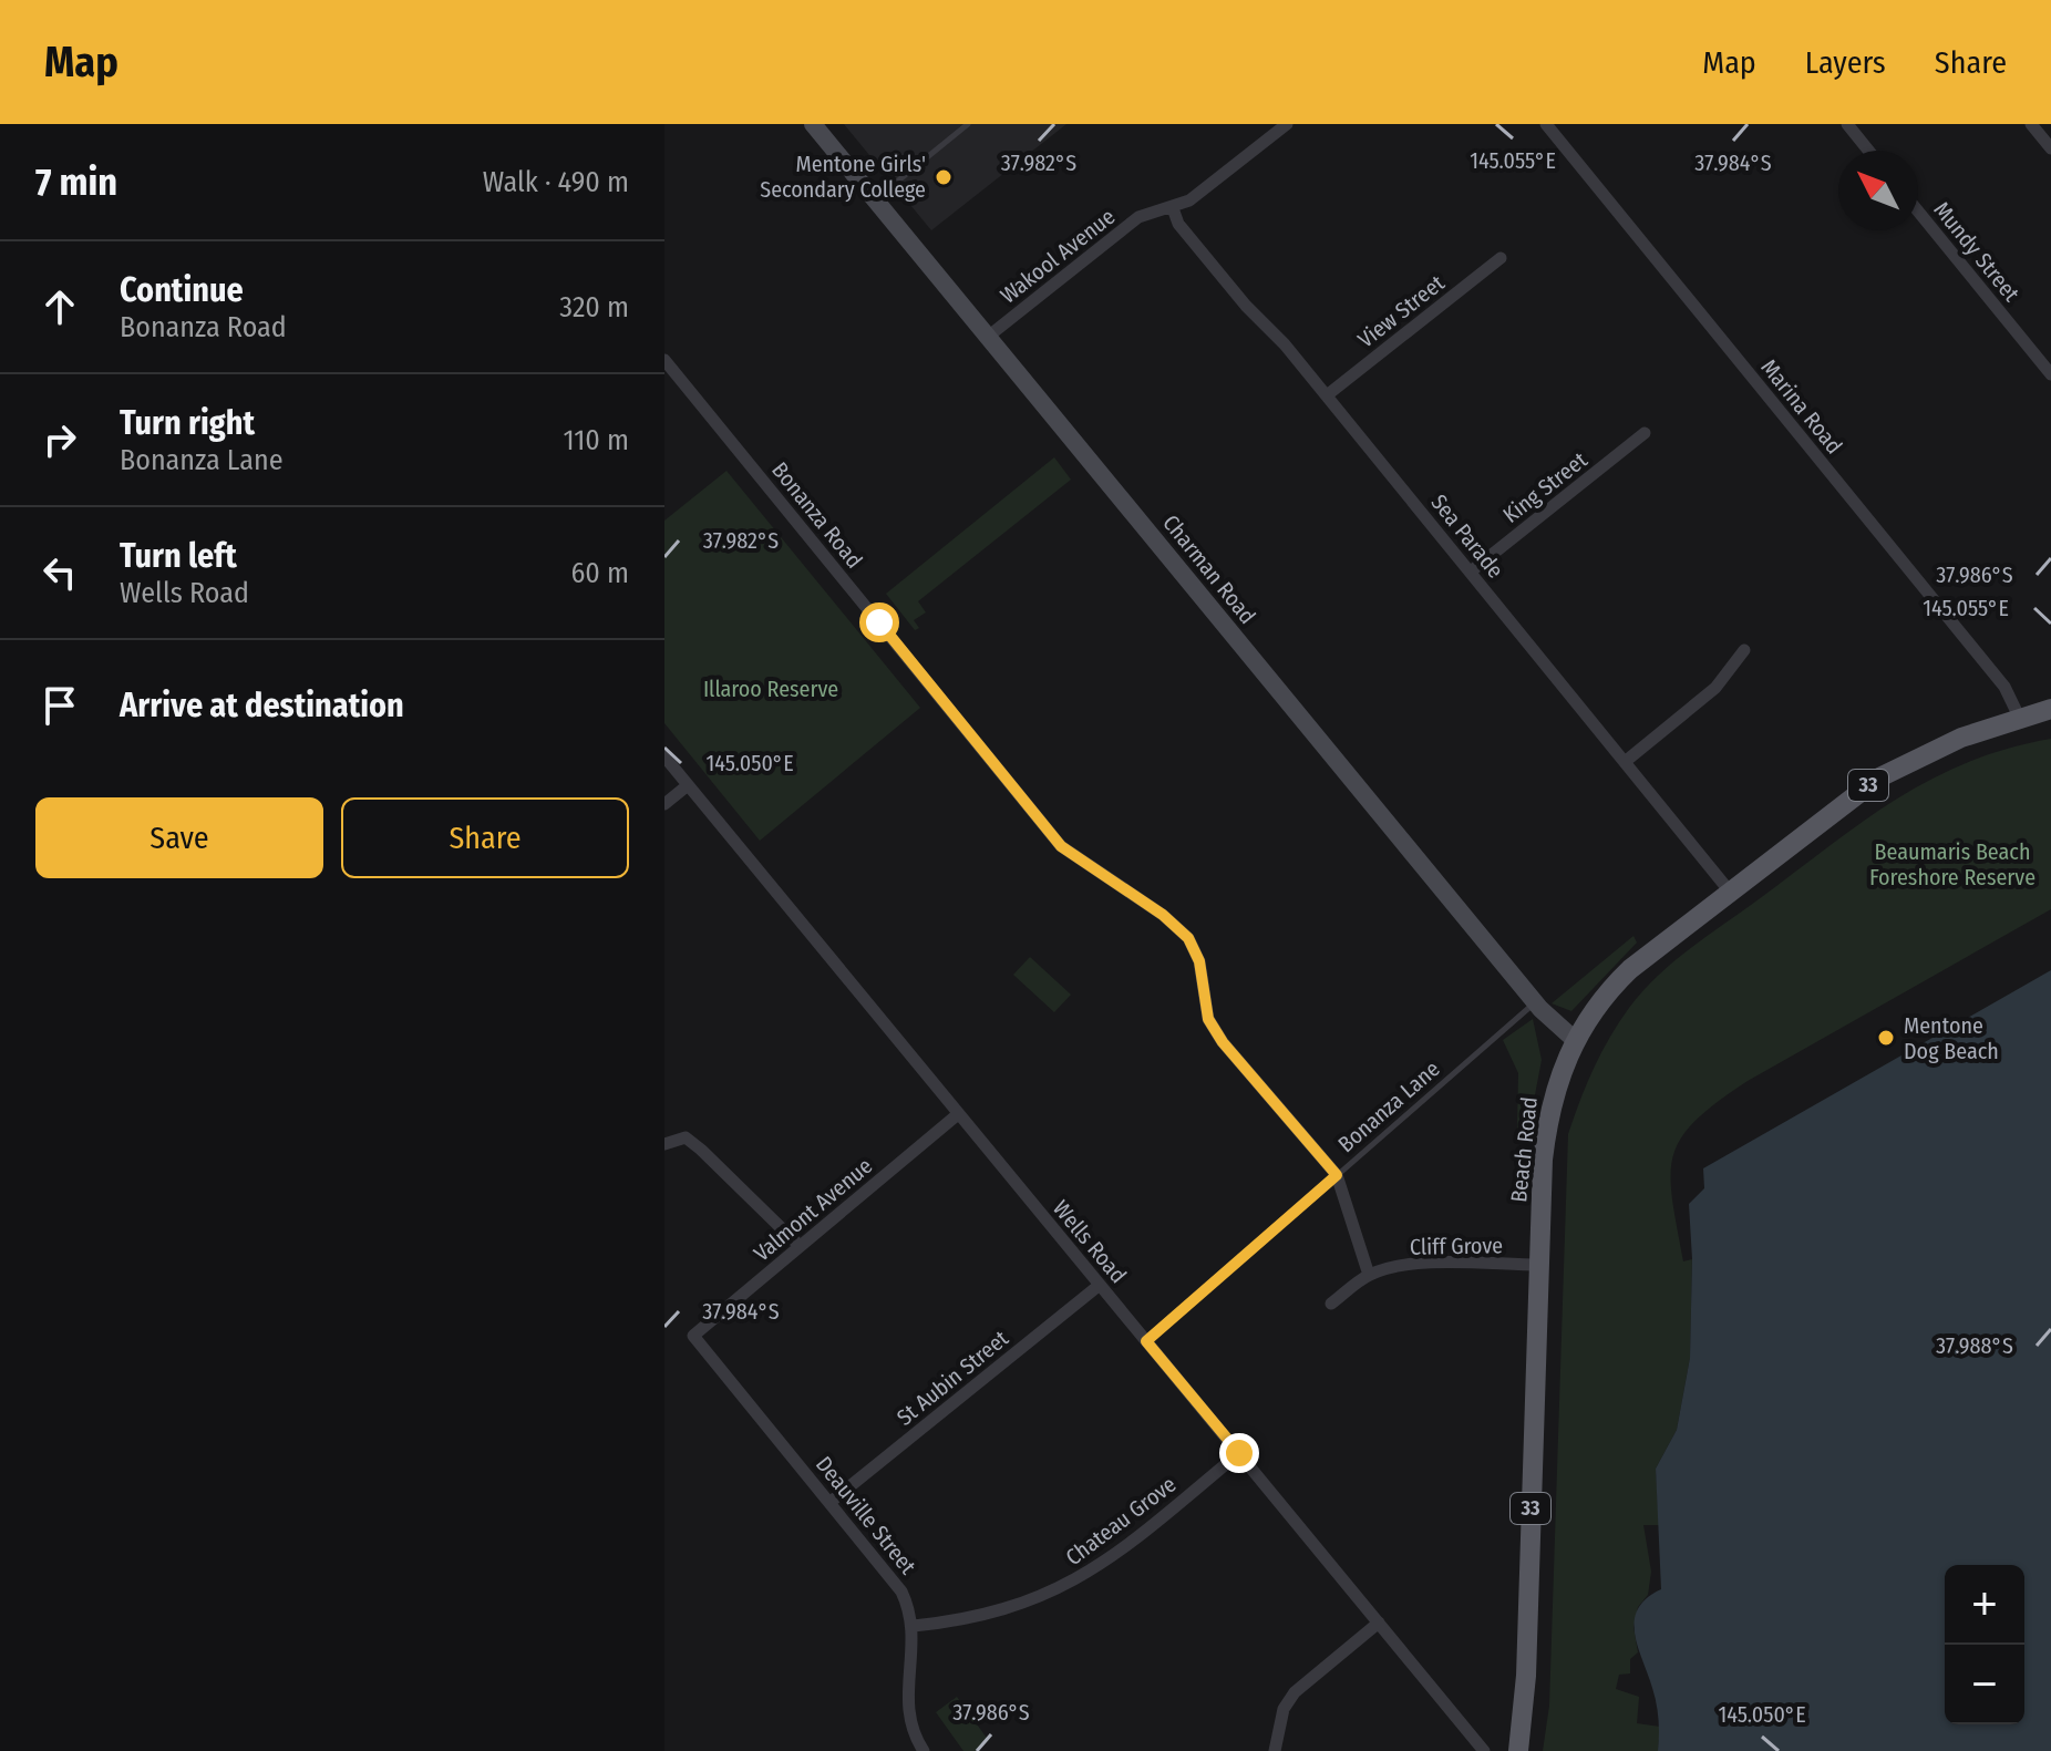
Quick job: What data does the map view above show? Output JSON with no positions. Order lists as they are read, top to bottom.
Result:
{
  "streets": {
    "main road": ["Charman Road", "33", "Beach Road"],
    "street": [
      "Mundy Street",
      "Wakool Avenue",
      "View Street",
      "Marina Road",
      "King Street",
      "Bonanza Road",
      "Sea Parade",
      "Valmont Avenue",
      "Wells Road",
      "Cliff Grove",
      "St Aubin Street",
      "Deauville Street",
      "Chateau Grove"
    ],
    "lane": ["Bonanza Lane"]
  },
  "crossings": [
    ["Wakool Avenue", "Sea Parade"],
    ["Wakool Avenue", "Charman Road"],
    ["View Street", "Sea Parade"],
    ["Marina Road", "Beach Road"],
    ["King Street", "Sea Parade"],
    ["Bonanza Road", "Bonanza Lane"],
    ["Bonanza Road", "Cliff Grove"],
    ["Sea Parade", "Beach Road"],
    ["Charman Road", "Bonanza Lane"],
    ["Charman Road", "Beach Road"],
    ["Bonanza Lane", "Wells Road"],
    ["Beach Road", "Cliff Grove"],
    ["Valmont Avenue", "Wells Road"],
    ["Valmont Avenue", "Deauville Street"],
    ["Wells Road", "St Aubin Street"],
    ["Wells Road", "Chateau Grove"],
    ["St Aubin Street", "Deauville Street"],
    ["Deauville Street", "Chateau Grove"]
  ],
  "parks": ["Illaroo Reserve", "Beaumaris Beach Foreshore Reserve"],
  "places": ["Mentone Girls' Secondary College", "Mentone Dog Beach"],
  "north": "top left",
  "page": {
    "header": "Map",
    "nav": ["Map", "Layers", "Share"],
    "heading": ["7 min", "Walk · 490 m"],
    "list": [
      ["Continue", "Bonanza Road", "320 m"],
      ["Turn right", "Bonanza Lane", "110 m"],
      ["Turn left", "Wells Road", "60 m"],
      "Arrive at destination"
    ],
    "buttons": ["Save", "Share"],
    "map_buttons": ["+", "−"]
  },
  "coordinates": [
    "145.055°E",
    "37.982°S",
    "37.984°S",
    "37.986°S",
    "145.050°E",
    "37.988°S"
  ]
}
